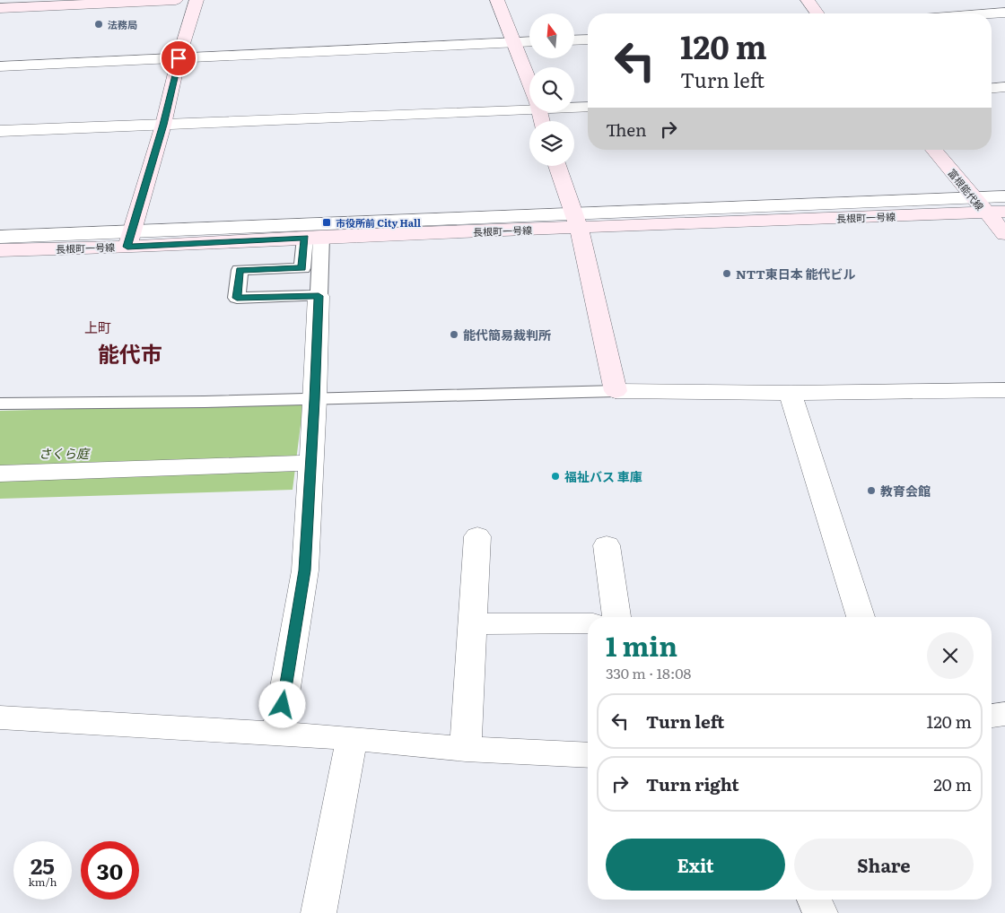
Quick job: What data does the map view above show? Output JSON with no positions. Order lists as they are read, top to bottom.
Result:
{
  "streets": {
    "street": ["富根能代線", "長根町一号線"]
  },
  "crossings": [
    ["富根能代線", "長根町一号線"]
  ],
  "districts": ["上町", "能代市"],
  "parks": ["さくら庭"],
  "places": {
    "other": [
      "法務局",
      "NTT東日本 能代ビル",
      "能代簡易裁判所",
      "福祉バス 車庫",
      "教育会館"
    ],
    "transit": ["市役所前 City Hall"]
  },
  "north": "top",
  "page": {
    "turn": ["120 m", "Turn left"],
    "then": "Then",
    "heading": ["1 min", "330 m · 18:08"],
    "list": [
      {
        "name": "Turn left",
        "value": "120 m"
      },
      {
        "name": "Turn right",
        "value": "20 m"
      }
    ],
    "buttons": ["Exit", "Share"],
    "speed": "25 km/h",
    "limit": "30"
  }
}
